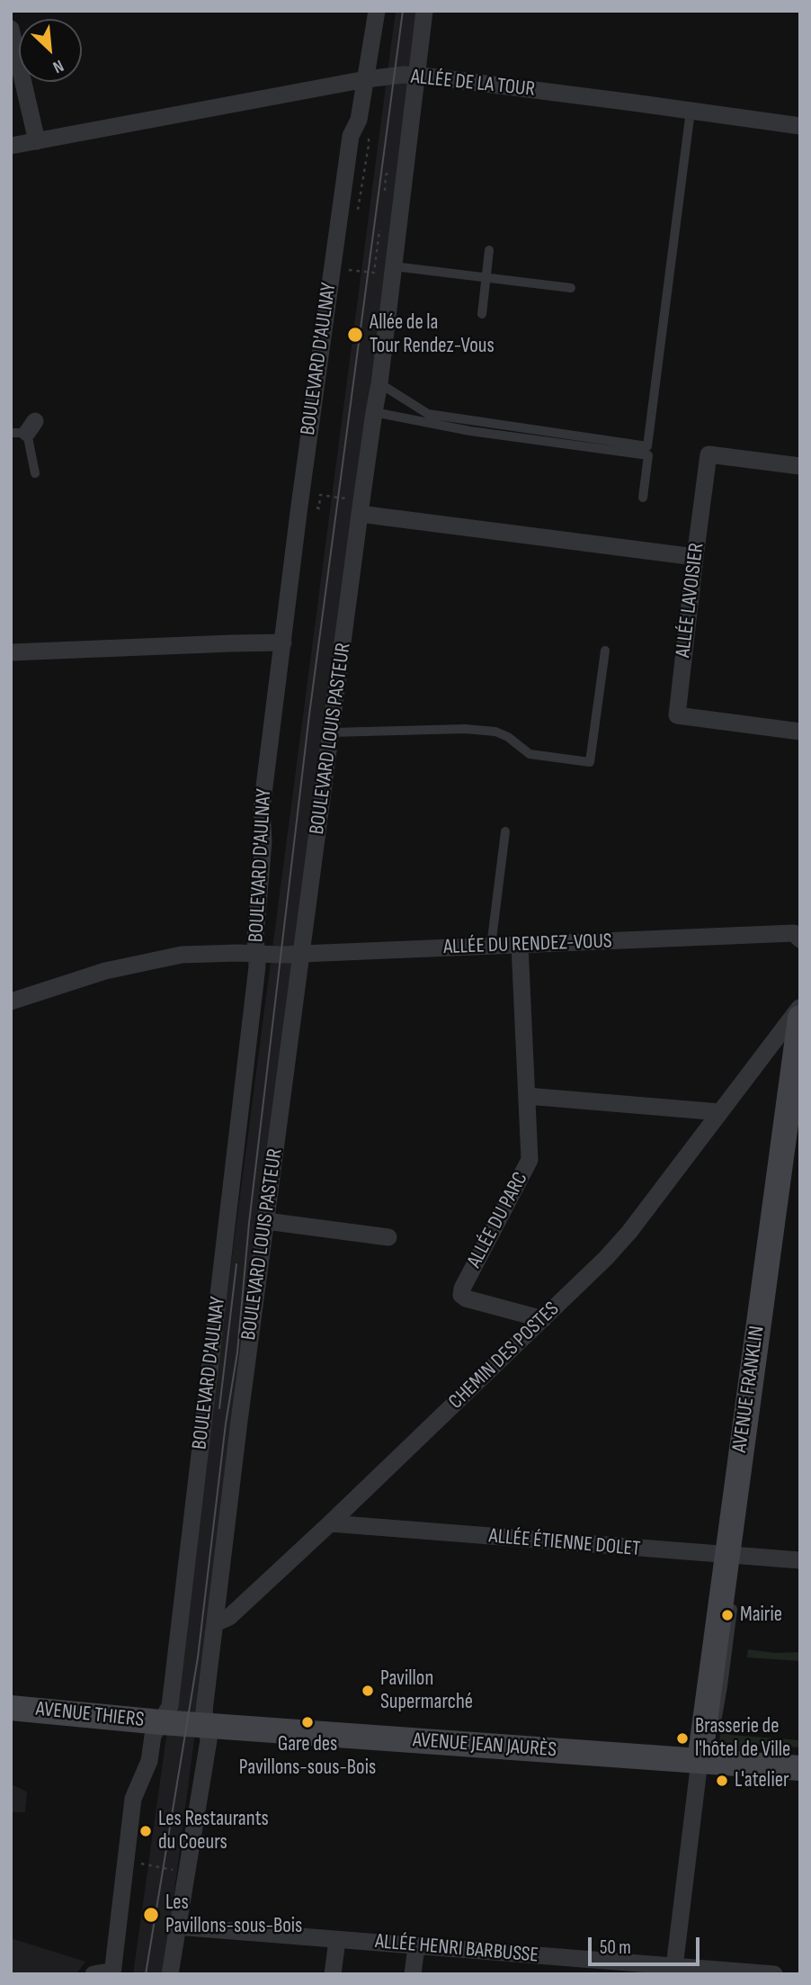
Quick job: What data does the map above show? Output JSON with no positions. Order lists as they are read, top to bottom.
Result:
{
  "streets": {
    "main road": ["AVENUE FRANKLIN", "AVENUE THIERS", "AVENUE JEAN JAURÈS"],
    "street": [
      "ALLÉE DE LA TOUR",
      "BOULEVARD D'AULNAY",
      "ALLÉE LAVOISIER",
      "BOULEVARD LOUIS PASTEUR",
      "ALLÉE DU RENDEZ-VOUS",
      "ALLÉE DU PARC",
      "CHEMIN DES POSTES",
      "ALLÉE ÉTIENNE DOLET",
      "ALLÉE HENRI BARBUSSE"
    ]
  },
  "crossings": [
    ["ALLÉE DE LA TOUR", "BOULEVARD D'AULNAY"],
    ["BOULEVARD D'AULNAY", "ALLÉE DU RENDEZ-VOUS"],
    ["BOULEVARD D'AULNAY", "AVENUE THIERS"],
    ["BOULEVARD D'AULNAY", "AVENUE JEAN JAURÈS"],
    ["BOULEVARD LOUIS PASTEUR", "ALLÉE DU RENDEZ-VOUS"],
    ["BOULEVARD LOUIS PASTEUR", "CHEMIN DES POSTES"],
    ["BOULEVARD LOUIS PASTEUR", "AVENUE JEAN JAURÈS"],
    ["BOULEVARD LOUIS PASTEUR", "ALLÉE HENRI BARBUSSE"],
    ["ALLÉE DU RENDEZ-VOUS", "ALLÉE DU PARC"],
    ["ALLÉE DU PARC", "CHEMIN DES POSTES"],
    ["CHEMIN DES POSTES", "ALLÉE ÉTIENNE DOLET"],
    ["AVENUE FRANKLIN", "ALLÉE ÉTIENNE DOLET"],
    ["AVENUE FRANKLIN", "AVENUE JEAN JAURÈS"],
    ["AVENUE THIERS", "AVENUE JEAN JAURÈS"]
  ],
  "places": [
    "Allée de la Tour Rendez-Vous",
    "Mairie",
    "Pavillon Supermarché",
    "Gare des Pavillons-sous-Bois",
    "Brasserie de l'hôtel de Ville",
    "L'atelier",
    "Les Restaurants du Coeurs",
    "Les Pavillons-sous-Bois"
  ],
  "scale_bar": "50 m",
  "north": "bottom right"
}
